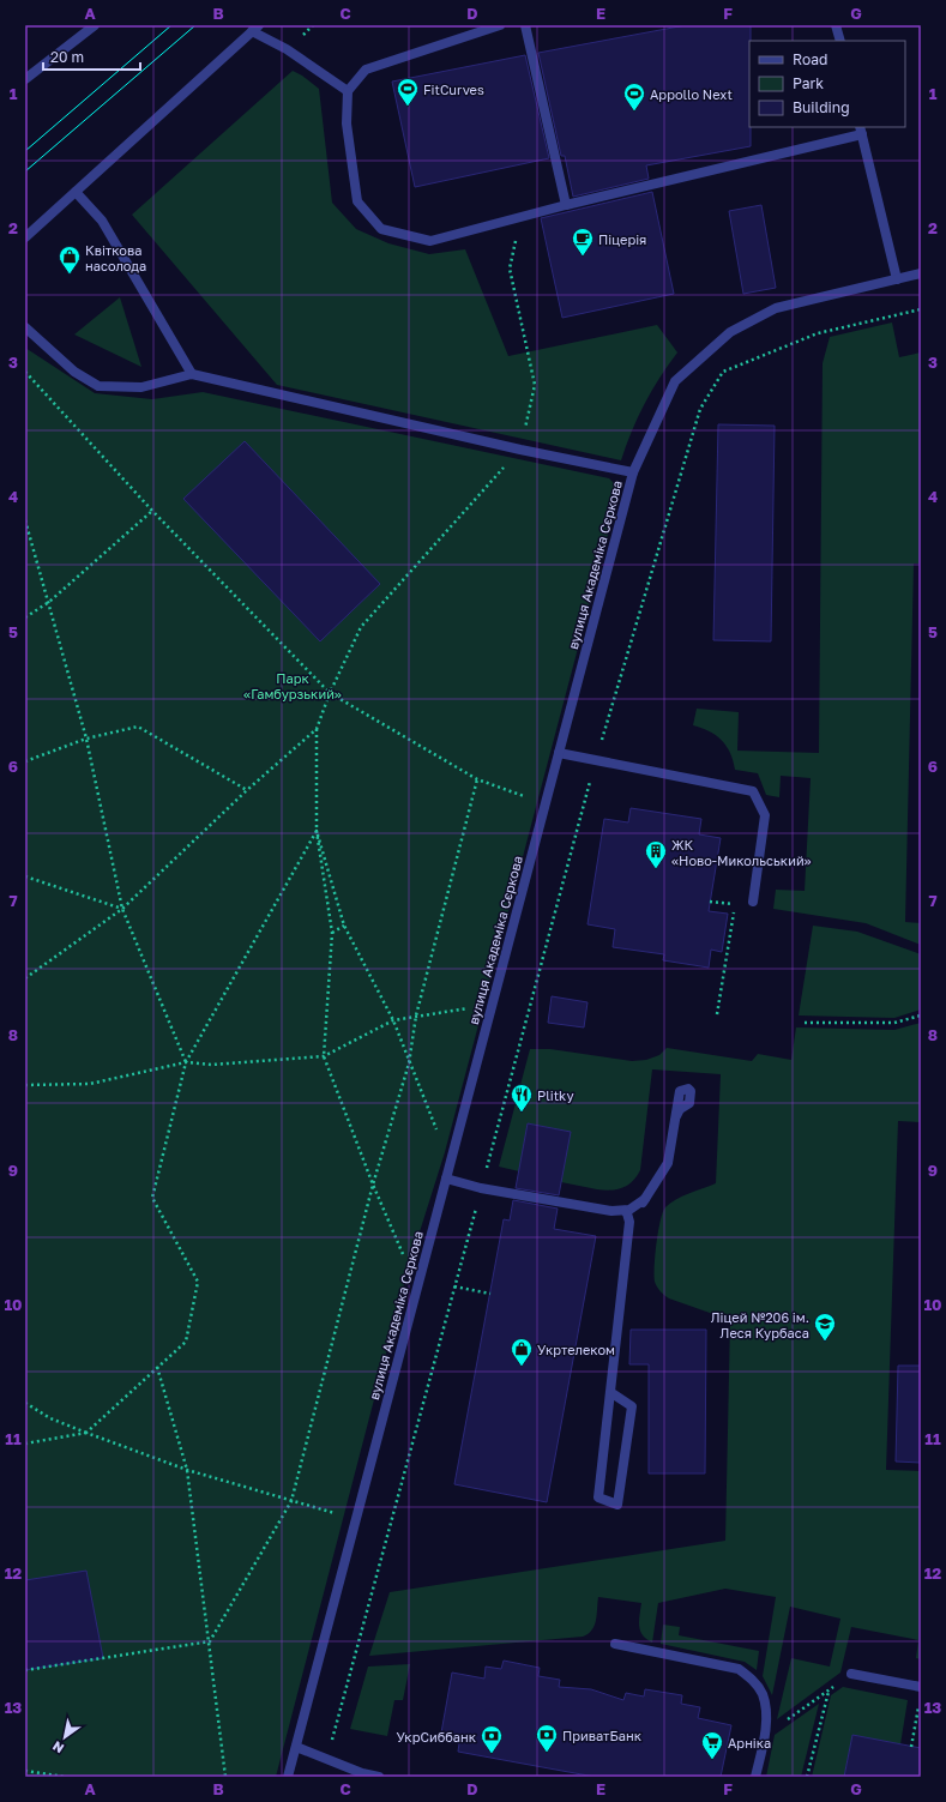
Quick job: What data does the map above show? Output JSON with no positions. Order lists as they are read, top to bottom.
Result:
{
  "streets": {
    "street": ["вулиця Академіка Сєркова"]
  },
  "parks": ["Парк «Гамбурзький»"],
  "places": {
    "sports": ["FitCurves", "Appollo Next"],
    "cafe": ["Піцерія"],
    "shop": ["Квіткова насолода", "Укртелеком"],
    "building": ["ЖК «Ново-Микольський»"],
    "restaurant": ["Plitky"],
    "school or university": ["Ліцей №206 ім. Леся Курбаса"],
    "bank": ["ПриватБанк", "УкрСиббанк"],
    "supermarket": ["Арніка"]
  },
  "legend": ["Road", "Park", "Building"],
  "scale_bar": "20 m",
  "north": "bottom left",
  "grid": {
    "columns": [
      "A",
      "B",
      "C",
      "D",
      "E",
      "F",
      "G"
    ],
    "rows": [
      "1",
      "2",
      "3",
      "4",
      "5",
      "6",
      "7",
      "8",
      "9",
      "10",
      "11",
      "12",
      "13"
    ]
  }
}
